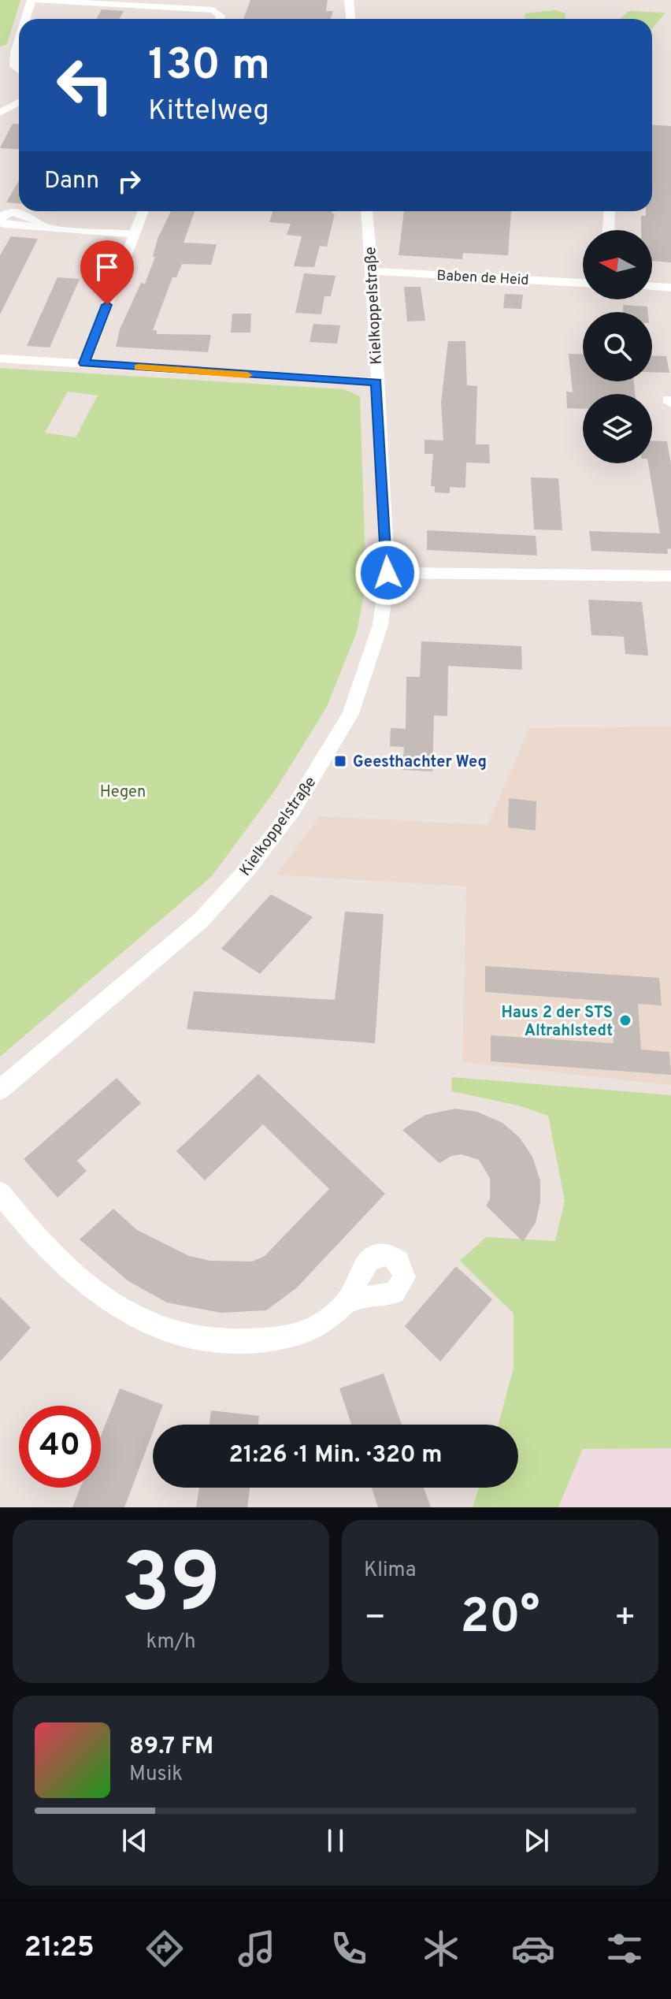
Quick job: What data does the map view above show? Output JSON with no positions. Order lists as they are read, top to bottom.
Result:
{
  "streets": {
    "street": ["Baben de Heid", "Kielkoppelstraße"]
  },
  "crossings": [
    ["Baben de Heid", "Kielkoppelstraße"]
  ],
  "parks": ["Hegen"],
  "places": {
    "transit": ["Geesthachter Weg"],
    "other": ["Haus 2 der STS Altrahlstedt"]
  },
  "north": "left",
  "page": {
    "turn": ["130 m", "Kittelweg"],
    "then": "Dann",
    "limit": "40",
    "trip": "21:26 · 1 Min. · 320 m",
    "tile": [
      ["39", "km/h"],
      "Klima"
    ],
    "heat": ["−", "20°", "+"],
    "song": ["89.7 FM", "Musik"],
    "tabs": "21:25"
  }
}
